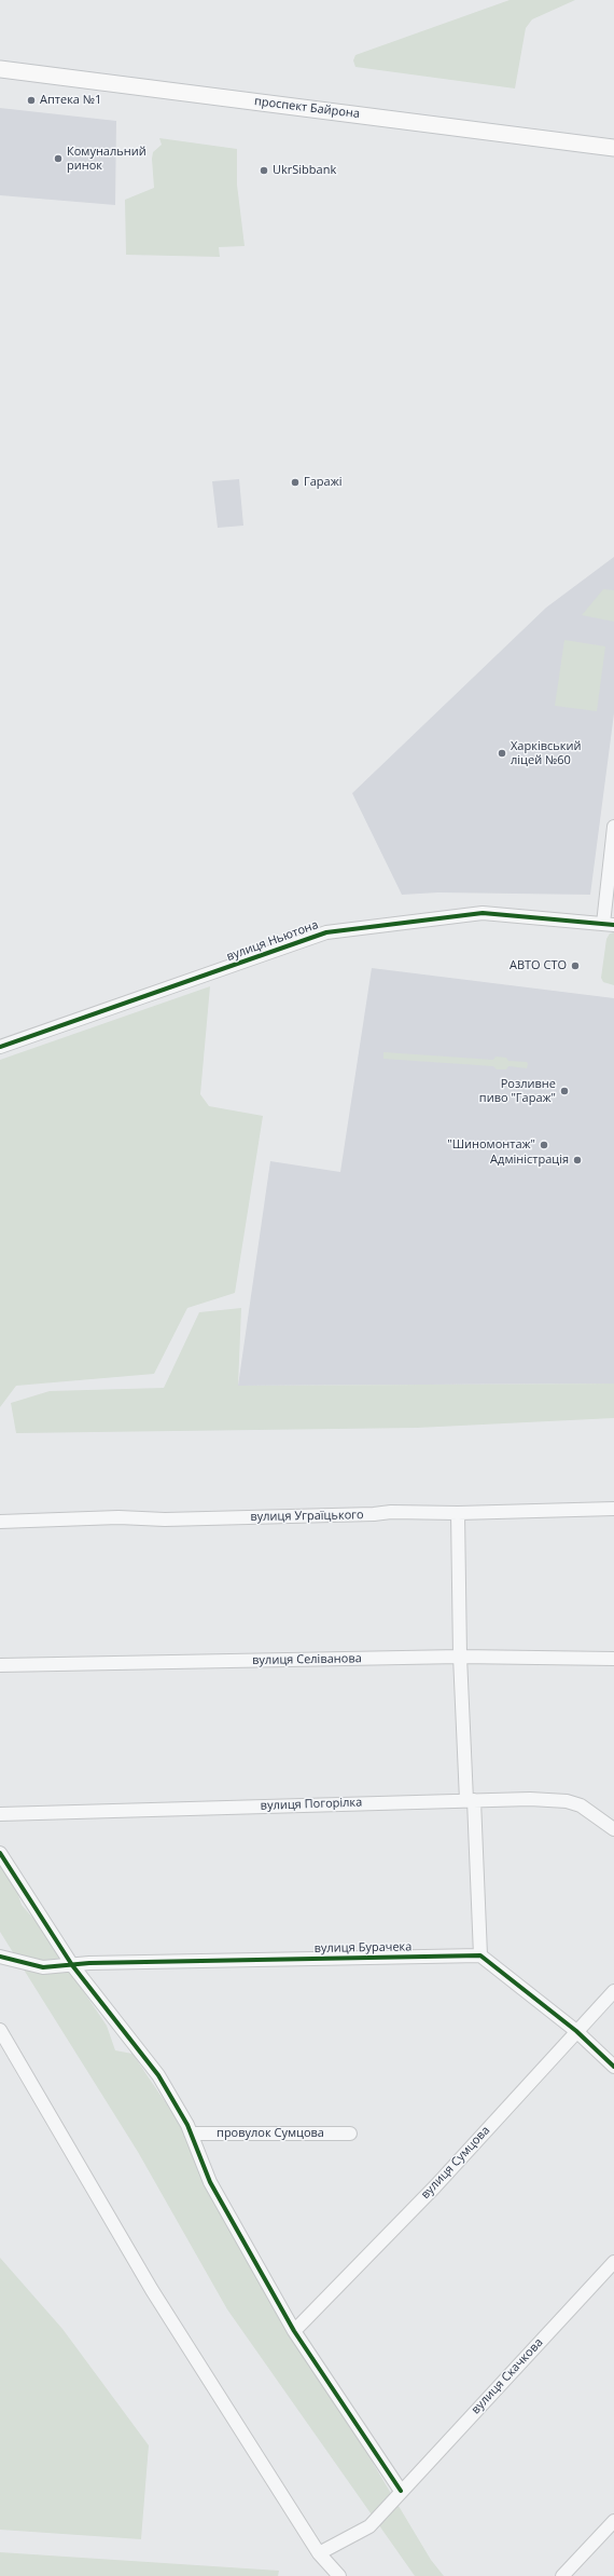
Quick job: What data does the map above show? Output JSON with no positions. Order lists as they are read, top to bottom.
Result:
{
  "streets": {
    "main road": ["проспект Байрона"],
    "street": [
      "вулиця Ньютона",
      "вулиця Уграїцького",
      "вулиця Селіванова",
      "вулиця Погорілка",
      "вулиця Бурачека",
      "провулок Сумцова",
      "вулиця Сумцова",
      "вулиця Скачкова"
    ]
  },
  "places": [
    "Аптека №1",
    "Комунальний ринок",
    "UkrSibbank",
    "Гаражі",
    "Харківський ліцей №60",
    "АВТО СТО",
    "Розливне пиво \"Гараж\"",
    "\"Шиномонтаж\"",
    "Адміністрація"
  ]
}
